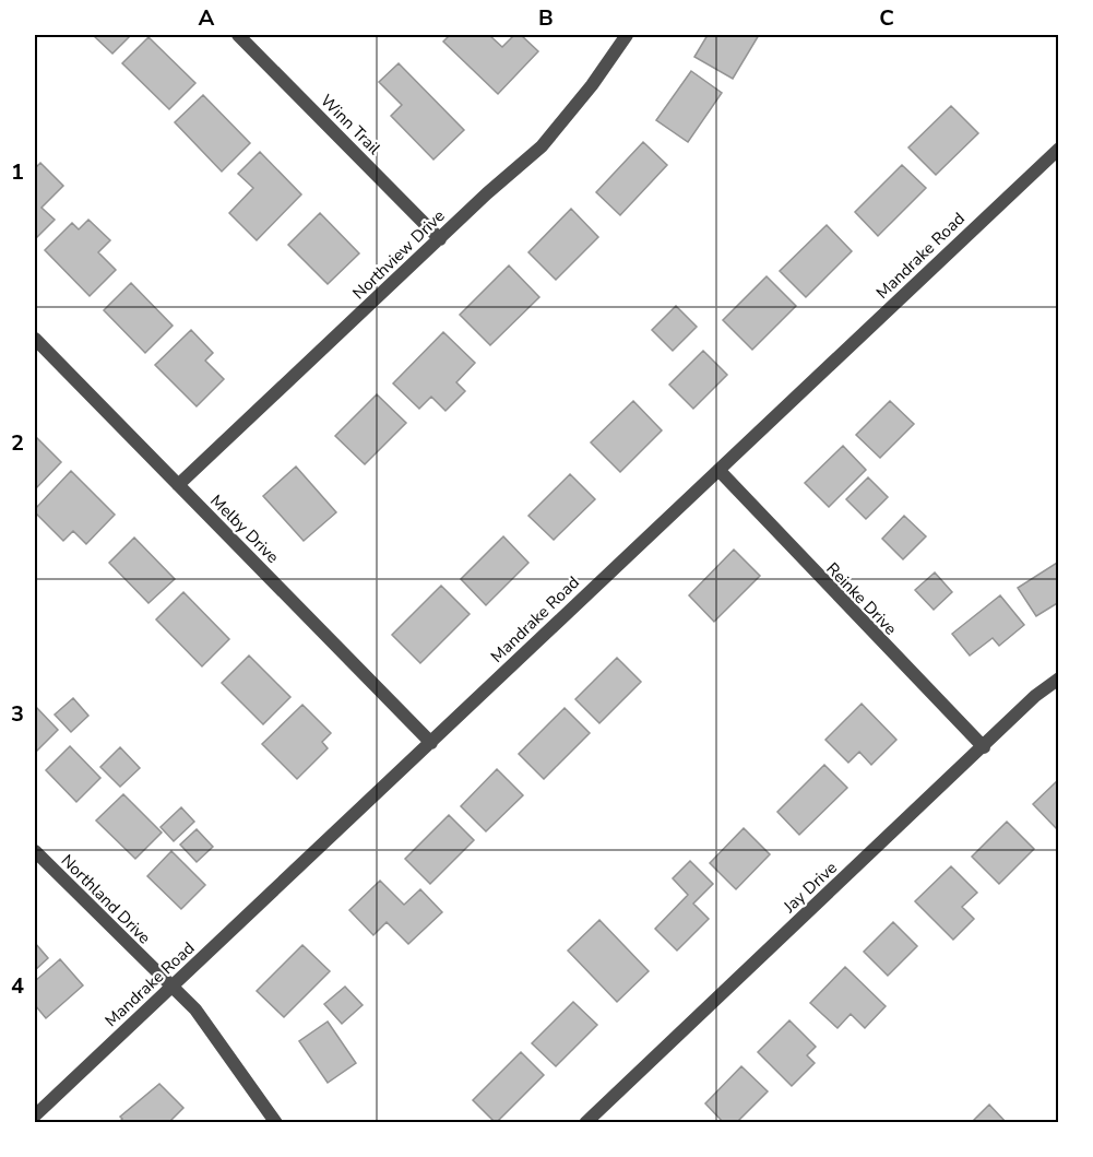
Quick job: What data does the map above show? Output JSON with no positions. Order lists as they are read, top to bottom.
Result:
{
  "streets": {
    "street": [
      "Winn Trail",
      "Northview Drive",
      "Mandrake Road",
      "Melby Drive",
      "Reinke Drive",
      "Jay Drive",
      "Northland Drive"
    ]
  },
  "crossings": [
    ["Winn Trail", "Northview Drive"],
    ["Northview Drive", "Melby Drive"],
    ["Mandrake Road", "Melby Drive"],
    ["Mandrake Road", "Reinke Drive"],
    ["Mandrake Road", "Northland Drive"],
    ["Reinke Drive", "Jay Drive"]
  ],
  "grid": {
    "columns": ["A", "B", "C"],
    "rows": [
      "1",
      "2",
      "3",
      "4"
    ]
  }
}
